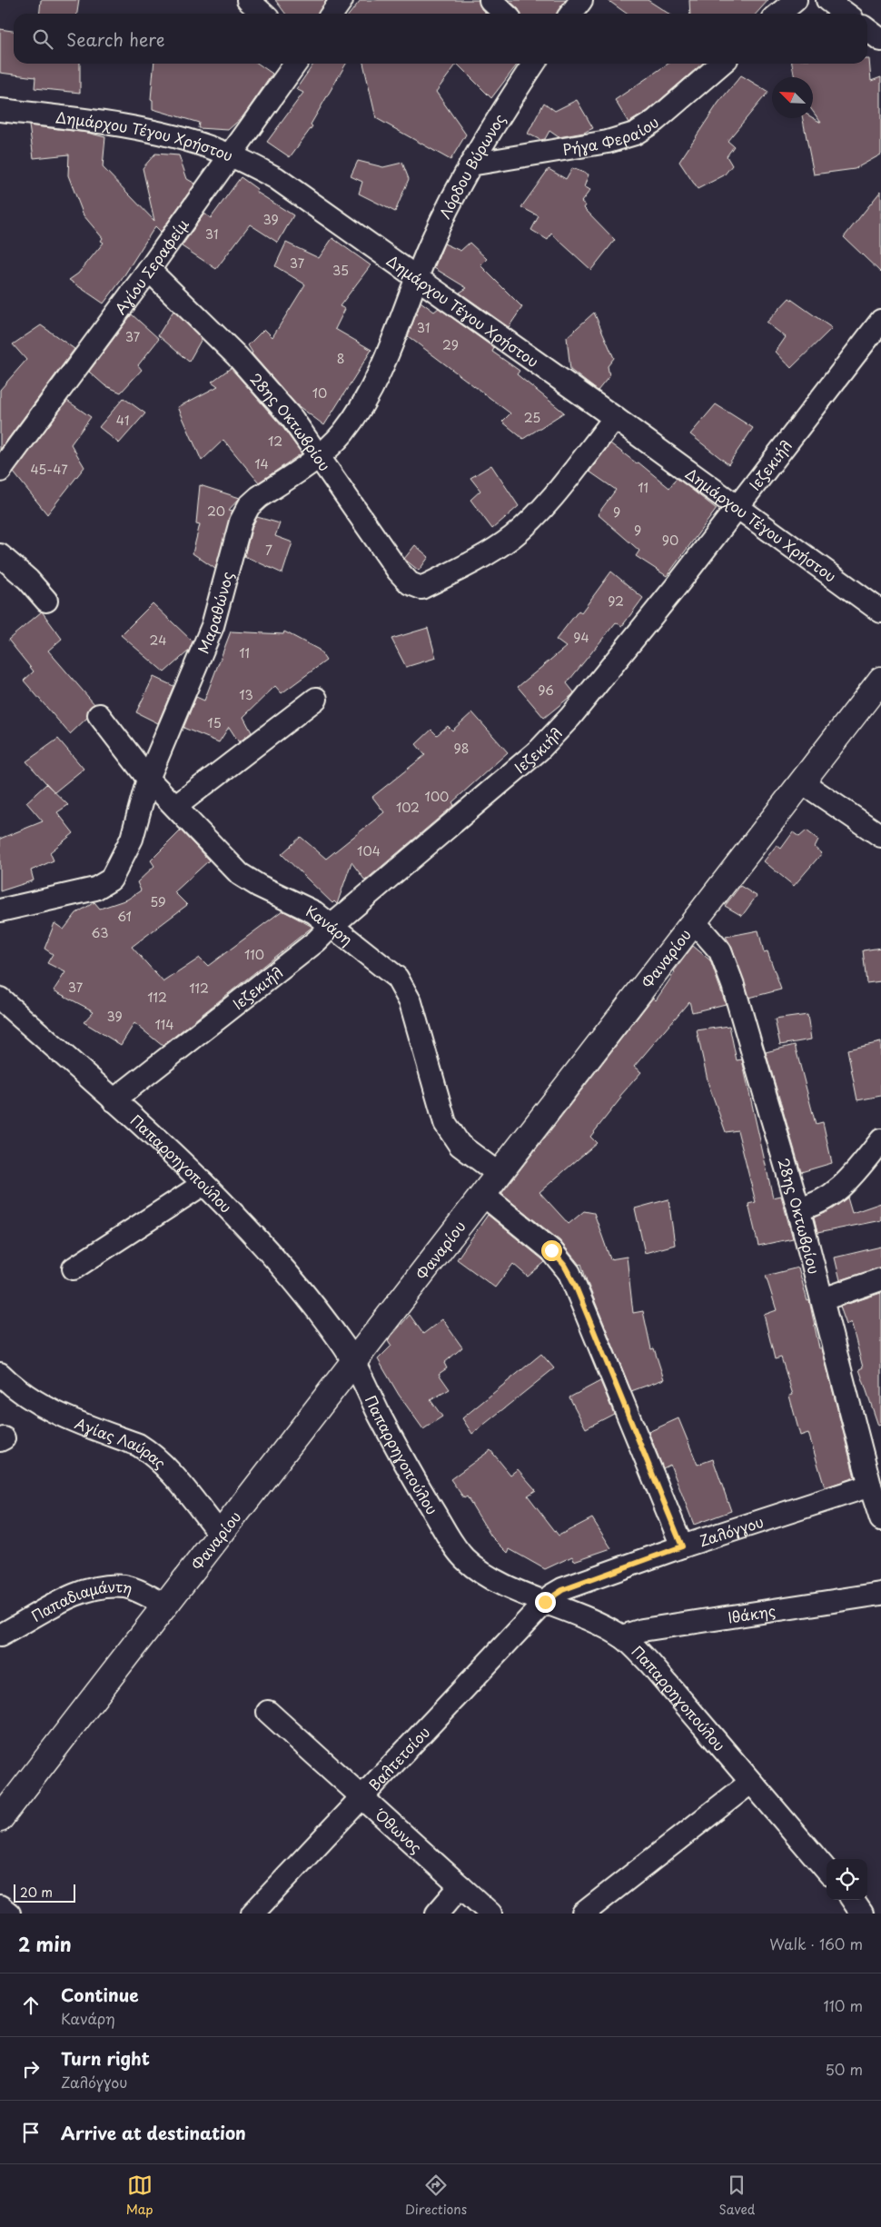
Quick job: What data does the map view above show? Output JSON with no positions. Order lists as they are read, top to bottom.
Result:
{
  "streets": {
    "main road": ["Φαναρίου"],
    "street": [
      "Ρήγα Φεραίου",
      "Δημάρχου Τέγου Χρήστου",
      "Λόρδου Βύρωνος",
      "Αγίου Σεραφείμ",
      "28ης Οκτωβρίου",
      "Ιεζεκιήλ",
      "Μαραθώνος",
      "Κανάρη",
      "Παπαρρηγοπούλου",
      "Αγίας Λαύρας",
      "Ζαλόγγου",
      "Παπαδιαμάντη",
      "Ιθάκης",
      "Βαλτετσίου",
      "Όθωνος"
    ]
  },
  "crossings": [
    ["Ρήγα Φεραίου", "Λόρδου Βύρωνος"],
    ["Δημάρχου Τέγου Χρήστου", "Λόρδου Βύρωνος"],
    ["Δημάρχου Τέγου Χρήστου", "Αγίου Σεραφείμ"],
    ["Δημάρχου Τέγου Χρήστου", "28ης Οκτωβρίου"],
    ["Δημάρχου Τέγου Χρήστου", "Ιεζεκιήλ"],
    ["Δημάρχου Τέγου Χρήστου", "Μαραθώνος"],
    ["Λόρδου Βύρωνος", "Μαραθώνος"],
    ["Αγίου Σεραφείμ", "28ης Οκτωβρίου"],
    ["28ης Οκτωβρίου", "Μαραθώνος"],
    ["28ης Οκτωβρίου", "Φαναρίου"],
    ["28ης Οκτωβρίου", "Ζαλόγγου"],
    ["Ιεζεκιήλ", "Κανάρη"],
    ["Ιεζεκιήλ", "Παπαρρηγοπούλου"],
    ["Μαραθώνος", "Κανάρη"],
    ["Κανάρη", "Φαναρίου"],
    ["Φαναρίου", "Παπαρρηγοπούλου"],
    ["Φαναρίου", "Αγίας Λαύρας"],
    ["Φαναρίου", "Παπαδιαμάντη"],
    ["Παπαρρηγοπούλου", "Ζαλόγγου"],
    ["Παπαρρηγοπούλου", "Ιθάκης"],
    ["Παπαρρηγοπούλου", "Βαλτετσίου"],
    ["Ζαλόγγου", "Βαλτετσίου"],
    ["Βαλτετσίου", "Όθωνος"]
  ],
  "house_numbers": [
    "39",
    "31",
    "37",
    "35",
    "31",
    "37",
    "29",
    "8",
    "10",
    "25",
    "41",
    "12",
    "14",
    "45-47",
    "11",
    "20",
    "9",
    "9",
    "90",
    "7",
    "92",
    "94",
    "24",
    "11",
    "96",
    "13",
    "15",
    "98",
    "100",
    "102",
    "104",
    "59",
    "61",
    "63",
    "110",
    "37",
    "112",
    "112",
    "39",
    "114"
  ],
  "scale_bar": "20 m",
  "north": "top left",
  "page": {
    "search": "Search here",
    "scale": "20 m",
    "heading": ["2 min", "Walk · 160 m"],
    "list": [
      ["Continue", "Κανάρη", "110 m"],
      ["Turn right", "Ζαλόγγου", "50 m"],
      "Arrive at destination"
    ],
    "nav": ["Map", "Directions", "Saved"]
  }
}
